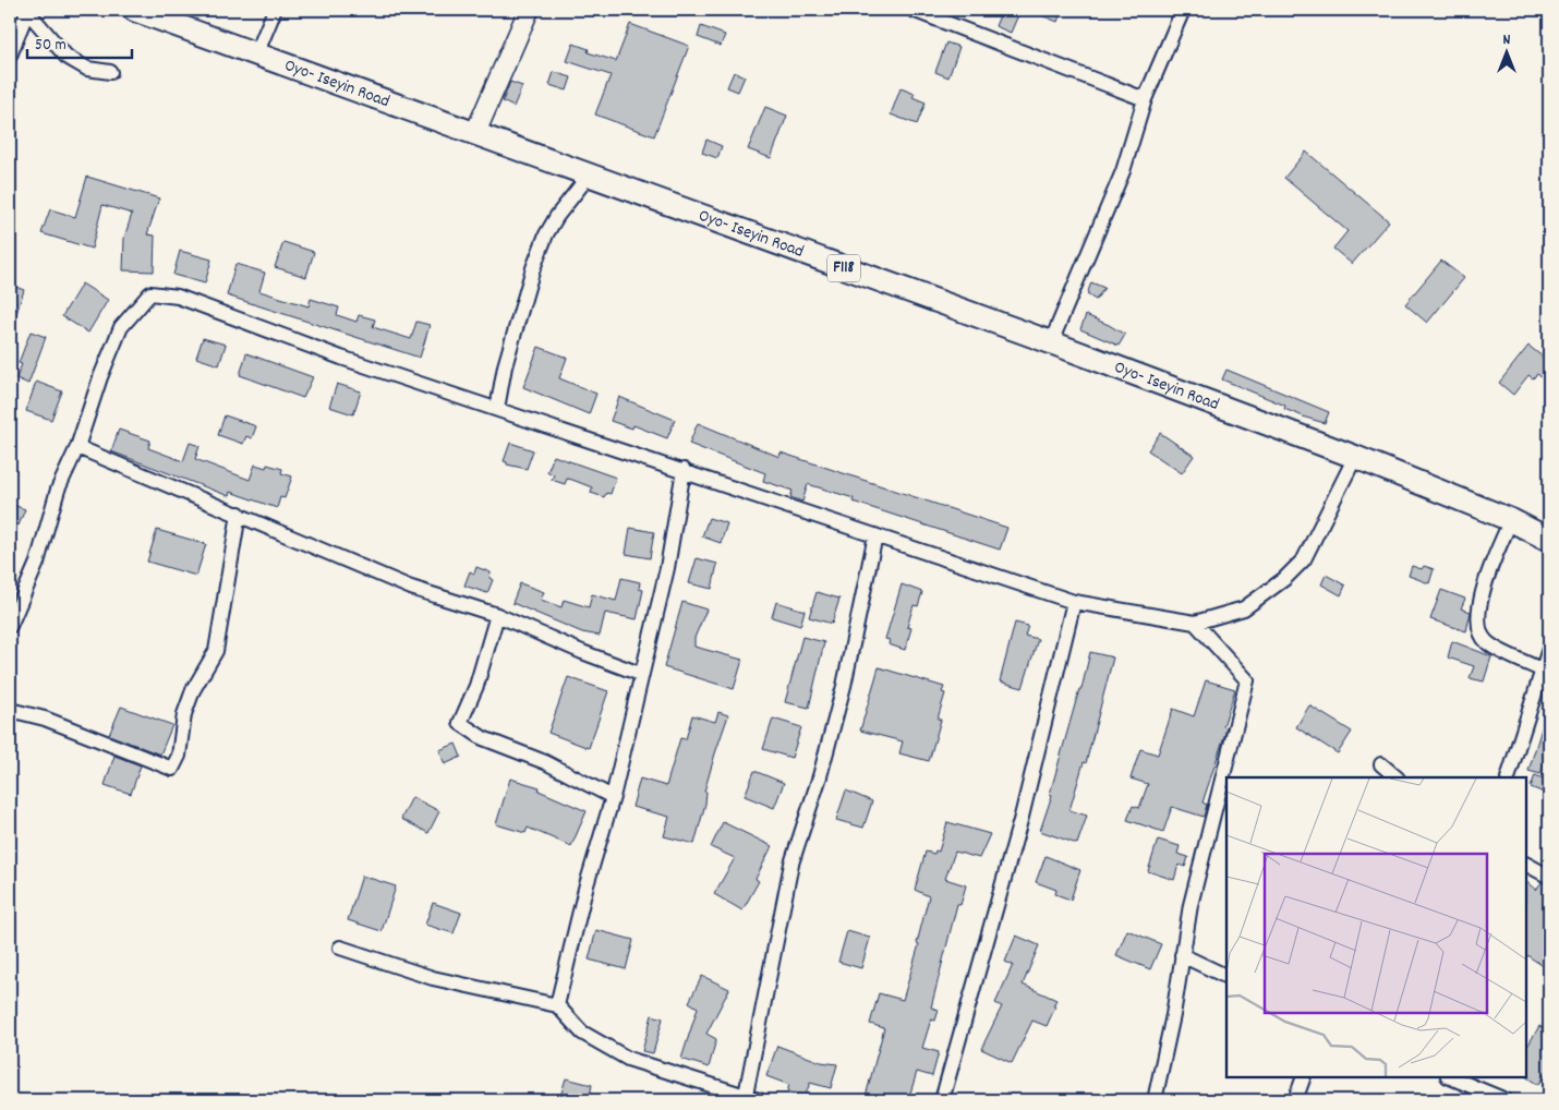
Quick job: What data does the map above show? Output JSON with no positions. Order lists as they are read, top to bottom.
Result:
{
  "streets": {
    "main road": ["Oyo- Iseyin Road", "F118"]
  },
  "scale_bar": "50 m",
  "north": "top"
}
